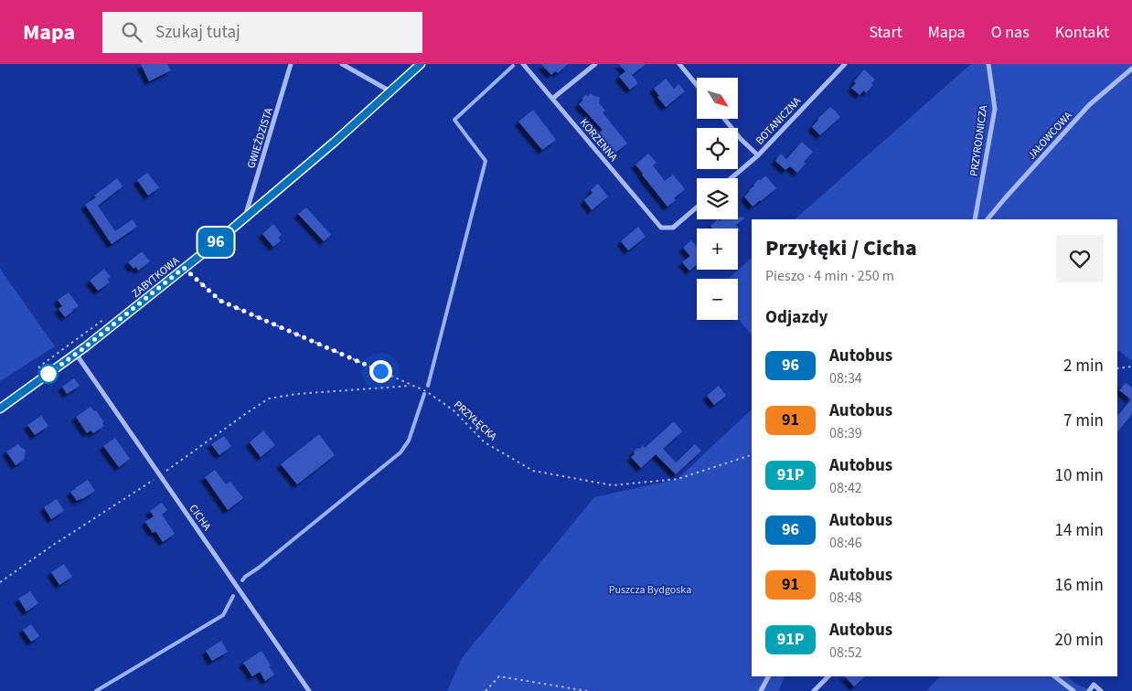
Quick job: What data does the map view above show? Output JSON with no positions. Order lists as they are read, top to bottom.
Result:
{
  "streets": {
    "street": [
      "BOTANICZNA",
      "JAŁOWCOWA",
      "GWIEŹDZISTA",
      "KORZENNA",
      "PRZYRODNICZA",
      "ZABYTKOWA",
      "CICHA"
    ],
    "path": ["PRZYŁĘCKA"]
  },
  "crossings": [
    ["GWIEŹDZISTA", "ZABYTKOWA"],
    ["ZABYTKOWA", "PRZYŁĘCKA"],
    ["ZABYTKOWA", "CICHA"]
  ],
  "parks": ["Puszcza Bydgoska"],
  "lines": ["bus line 96"],
  "north": "bottom right",
  "page": {
    "header": "Mapa",
    "search": "Szukaj tutaj",
    "nav": [
      "Start",
      "Mapa",
      "O nas",
      "Kontakt"
    ],
    "on_map": "96",
    "map_buttons": ["+", "−"],
    "heading": [
      ["Przyłęki / Cicha", "Pieszo · 4 min · 250 m"],
      "Odjazdy"
    ],
    "list": [
      {
        "mark": "96",
        "name": "Autobus",
        "note": "08:34",
        "value": "2 min"
      },
      {
        "mark": "91",
        "name": "Autobus",
        "note": "08:39",
        "value": "7 min"
      },
      {
        "mark": "91P",
        "name": "Autobus",
        "note": "08:42",
        "value": "10 min"
      },
      {
        "mark": "96",
        "name": "Autobus",
        "note": "08:46",
        "value": "14 min"
      },
      {
        "mark": "91",
        "name": "Autobus",
        "note": "08:48",
        "value": "16 min"
      },
      {
        "mark": "91P",
        "name": "Autobus",
        "note": "08:52",
        "value": "20 min"
      }
    ]
  }
}
